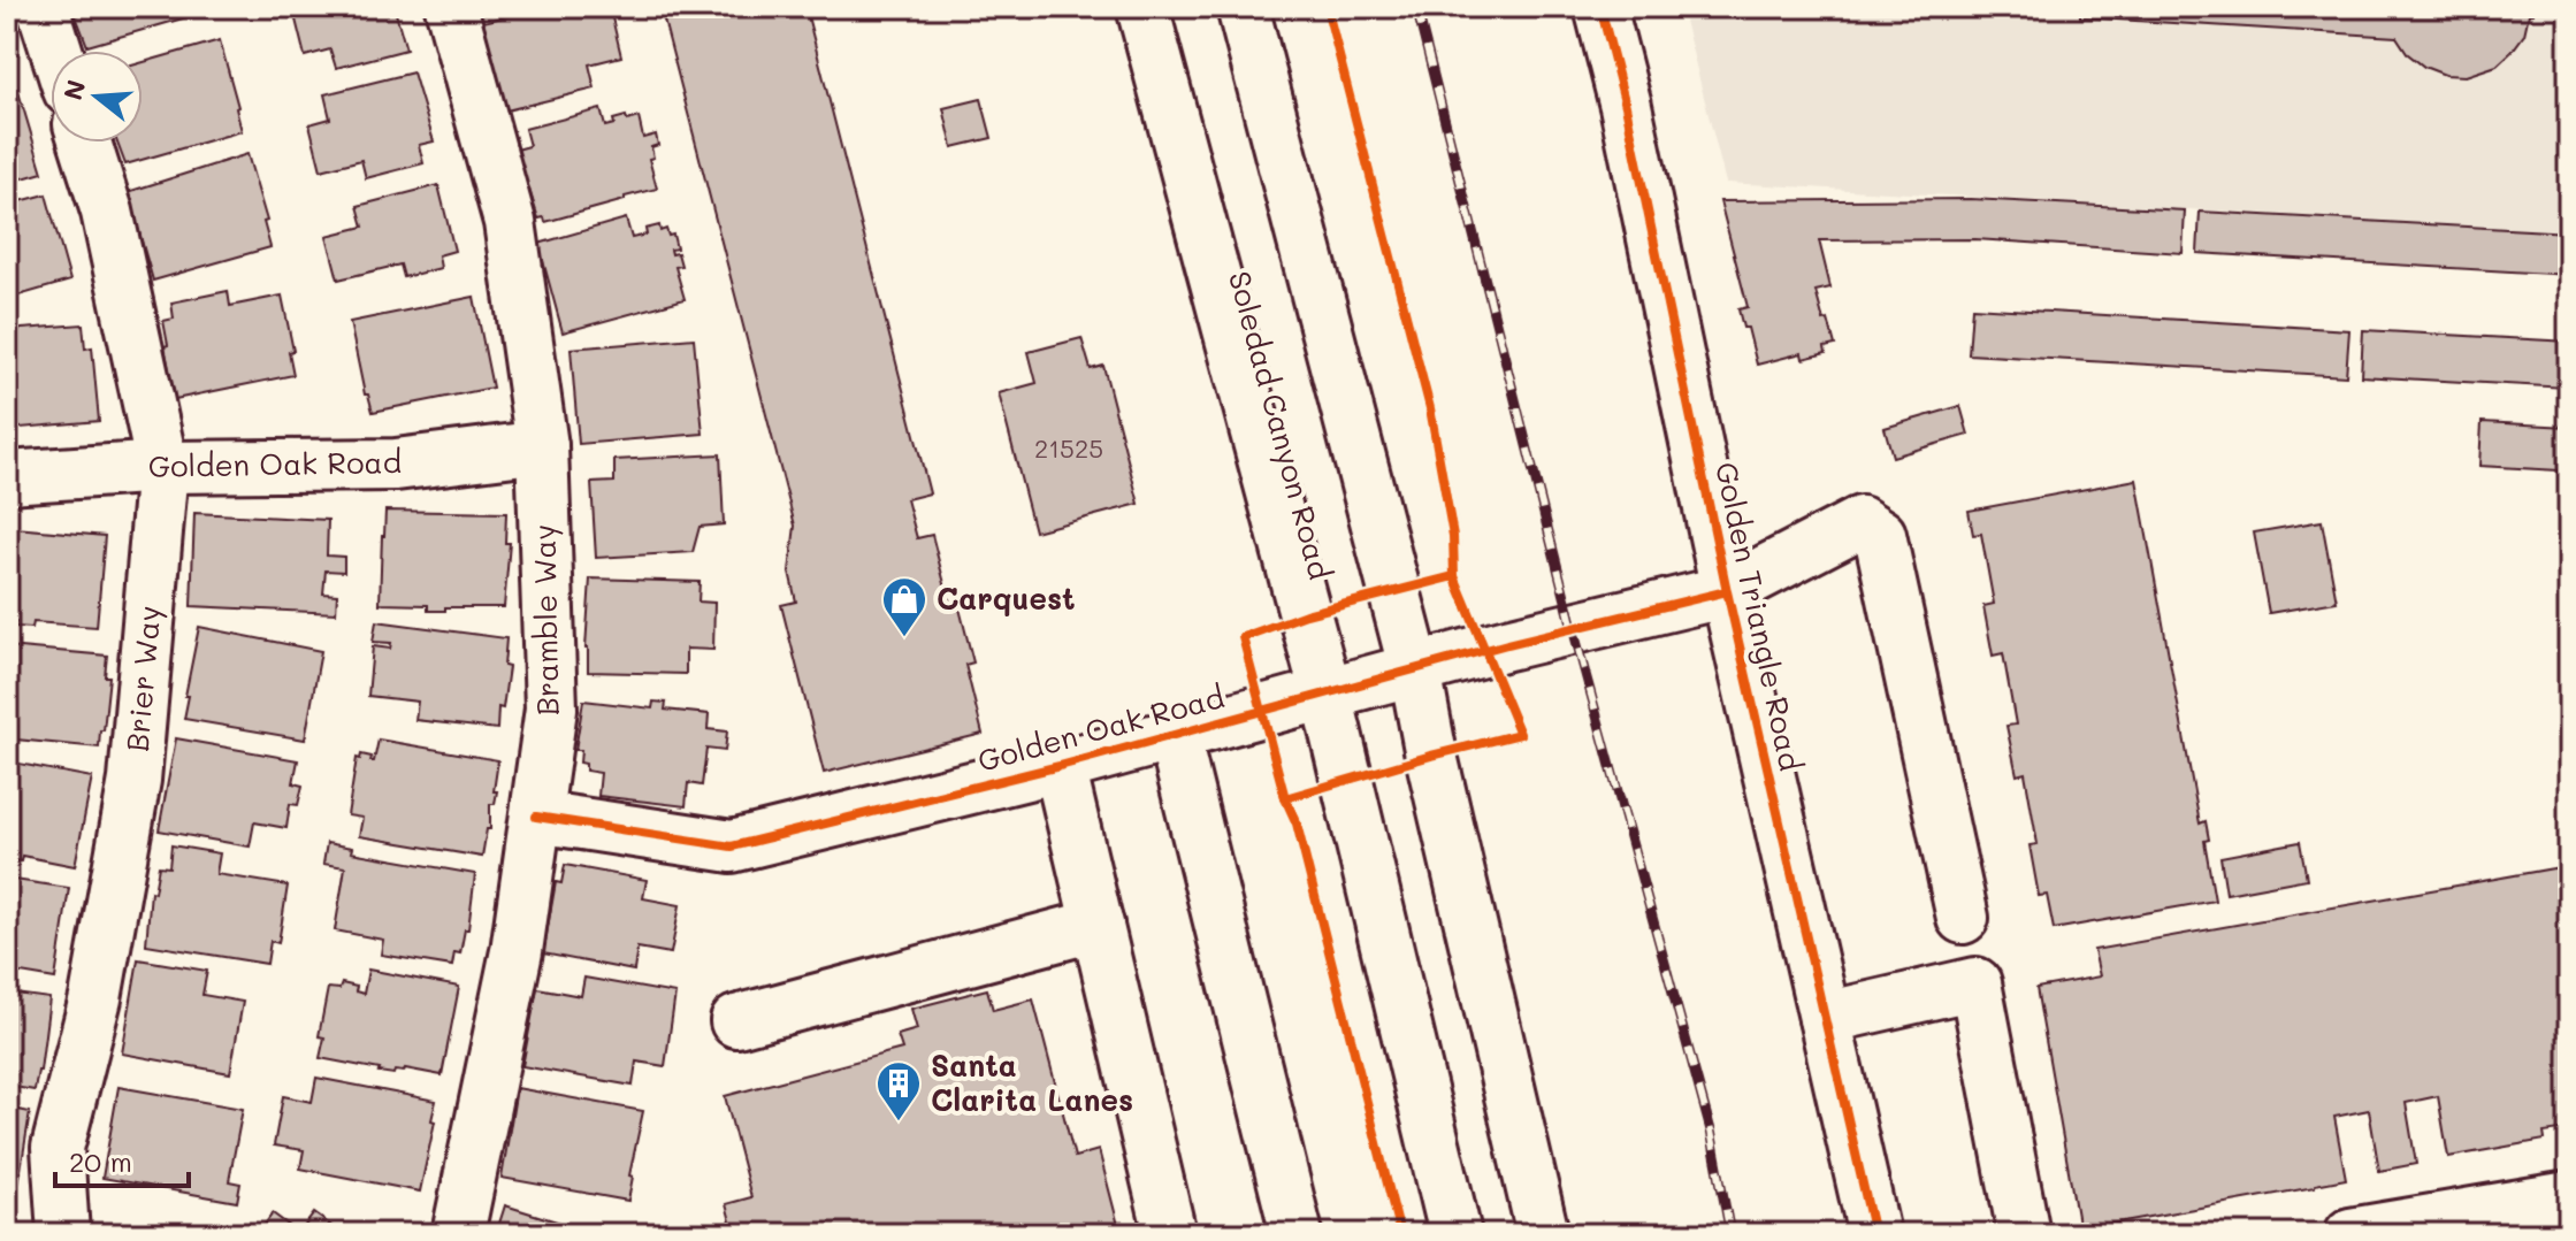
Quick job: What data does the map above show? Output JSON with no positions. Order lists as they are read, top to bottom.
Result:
{
  "streets": {
    "main road": [
      "Soledad Canyon Road",
      "Golden Oak Road",
      "Golden Triangle Road",
      "Bramble Way",
      "Brier Way"
    ]
  },
  "crossings": [
    ["Soledad Canyon Road", "Golden Oak Road"],
    ["Golden Oak Road", "Golden Triangle Road"],
    ["Golden Oak Road", "Bramble Way"],
    ["Golden Oak Road", "Brier Way"]
  ],
  "places": {
    "shop": ["Carquest"],
    "building": ["Santa Clarita Lanes"]
  },
  "house_numbers": ["21525"],
  "scale_bar": "20 m",
  "north": "left"
}
